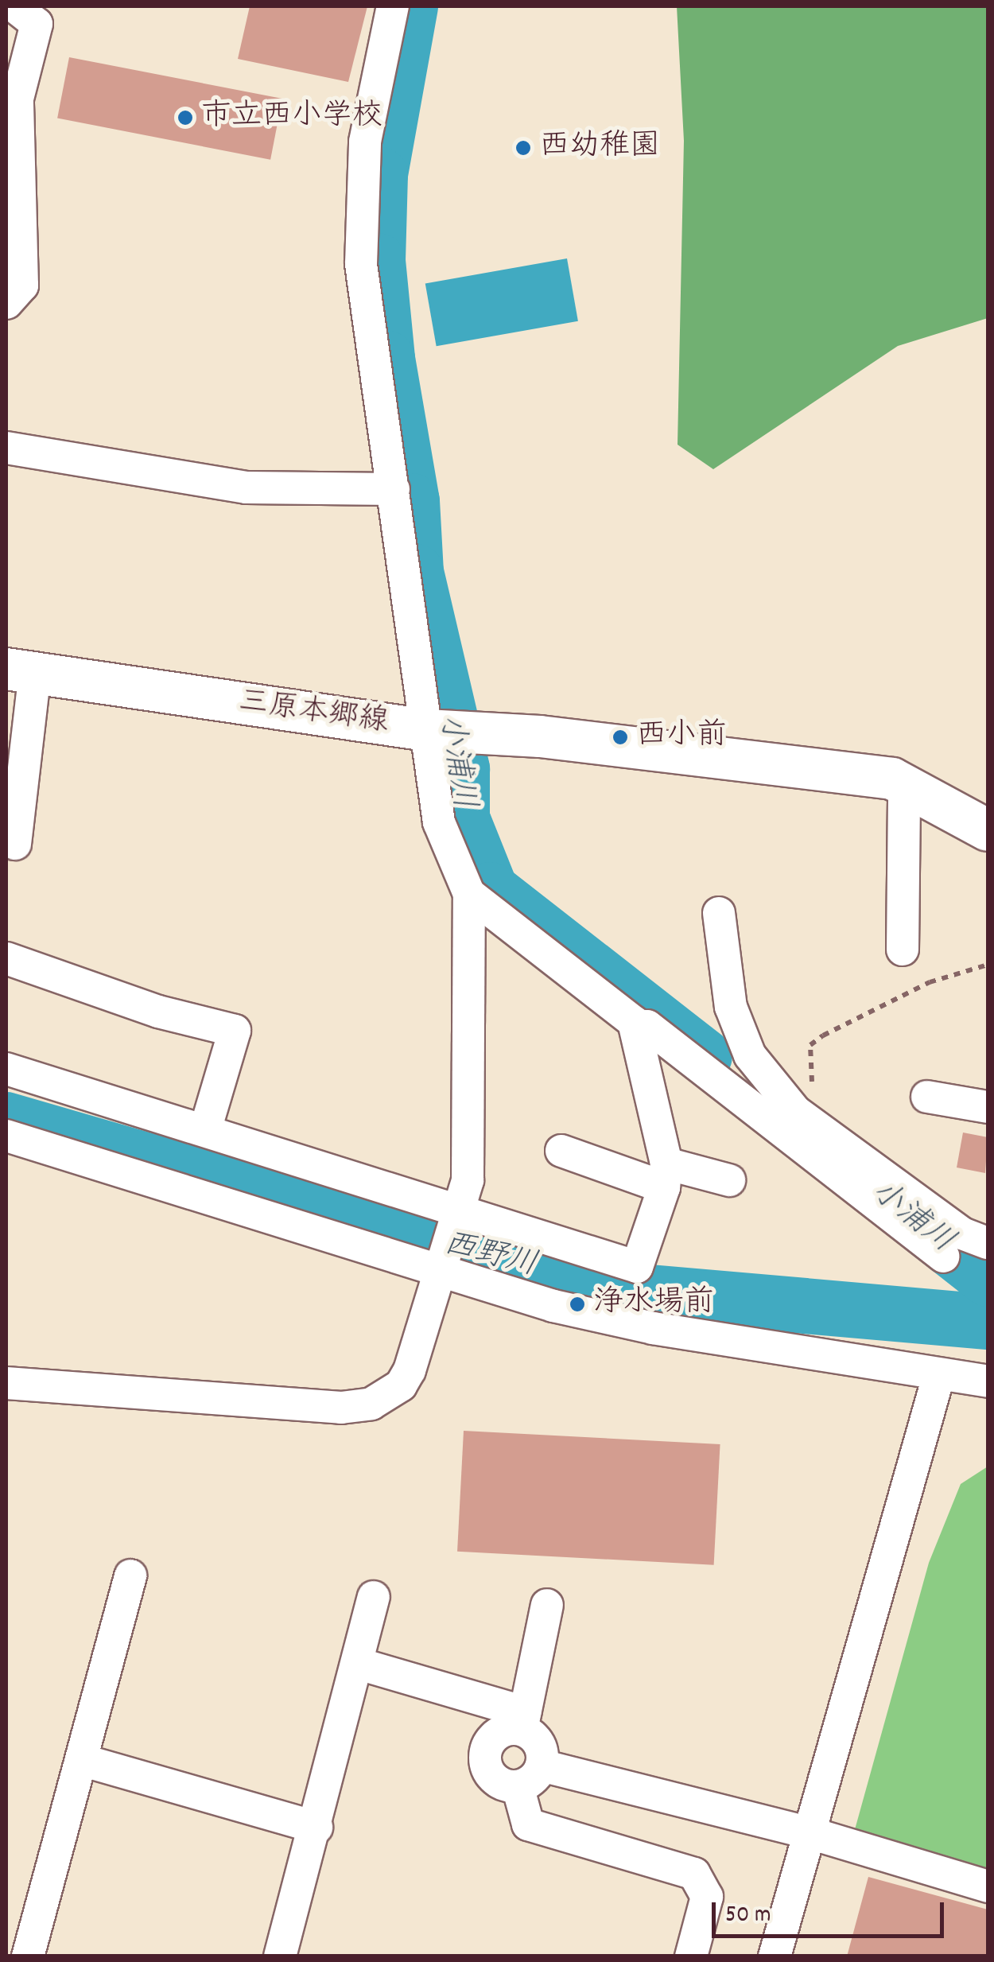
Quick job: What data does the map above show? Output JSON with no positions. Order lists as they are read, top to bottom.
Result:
{
  "streets": {
    "main road": ["三原本郷線"]
  },
  "water": ["小浦川", "西野川"],
  "places": [
    "市立西小学校",
    "西幼稚園",
    "西小前",
    "浄水場前"
  ],
  "scale_bar": "50 m"
}
